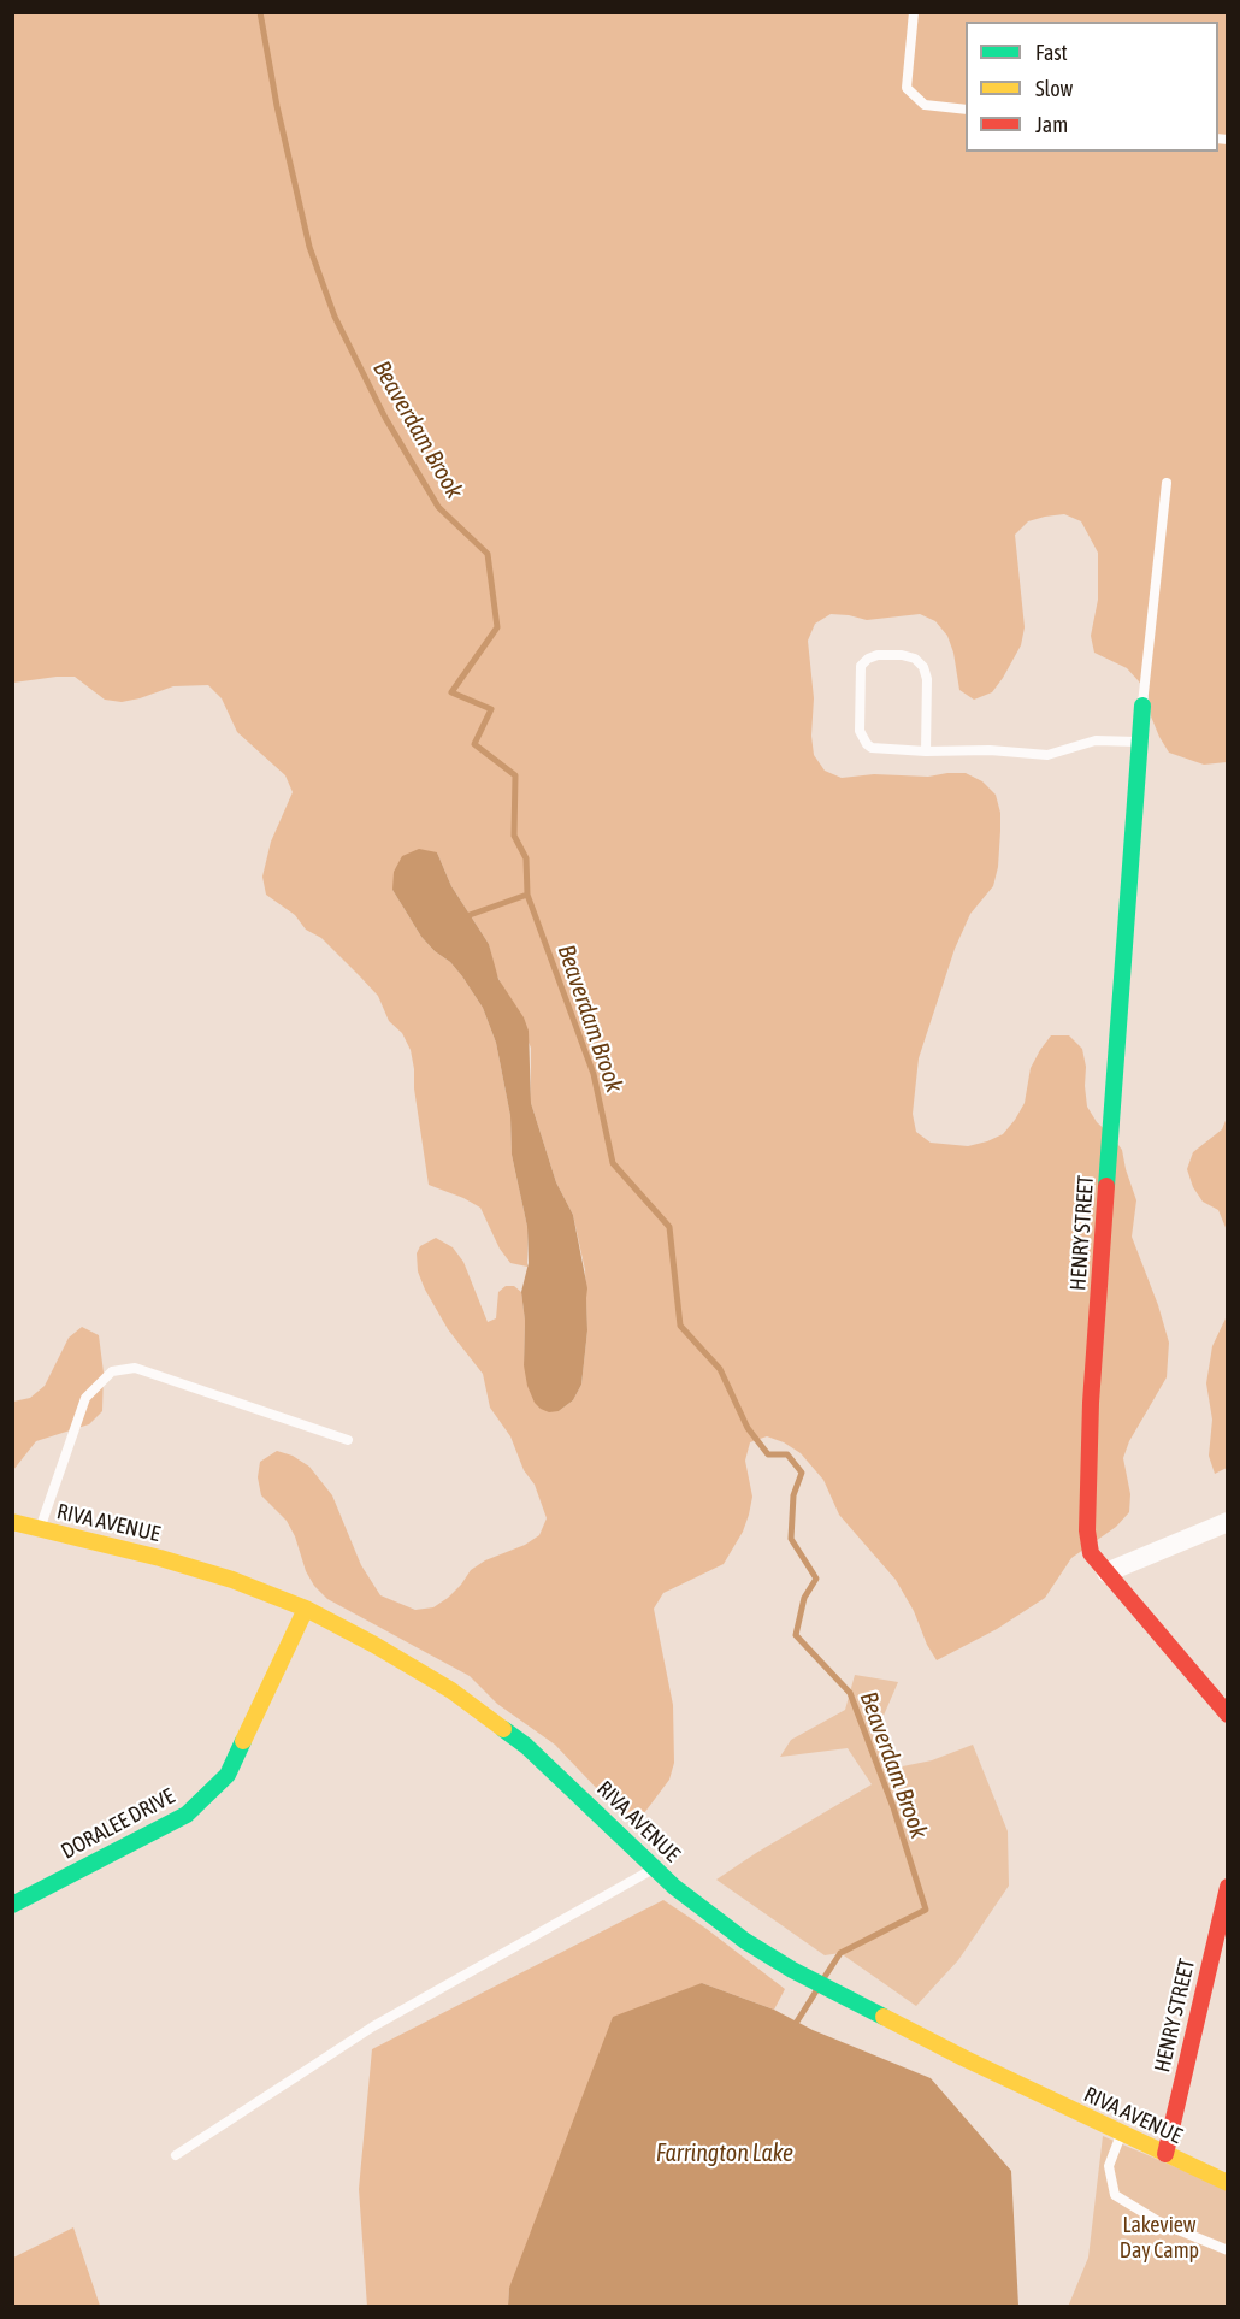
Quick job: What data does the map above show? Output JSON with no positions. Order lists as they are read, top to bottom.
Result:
{
  "streets": {
    "street": ["HENRY STREET", "RIVA AVENUE", "DORALEE DRIVE"]
  },
  "crossings": [
    ["HENRY STREET", "RIVA AVENUE"],
    ["RIVA AVENUE", "DORALEE DRIVE"]
  ],
  "water": ["Beaverdam Brook", "Farrington Lake"],
  "parks": ["Lakeview Day Camp"],
  "legend": ["Fast", "Slow", "Jam"]
}
